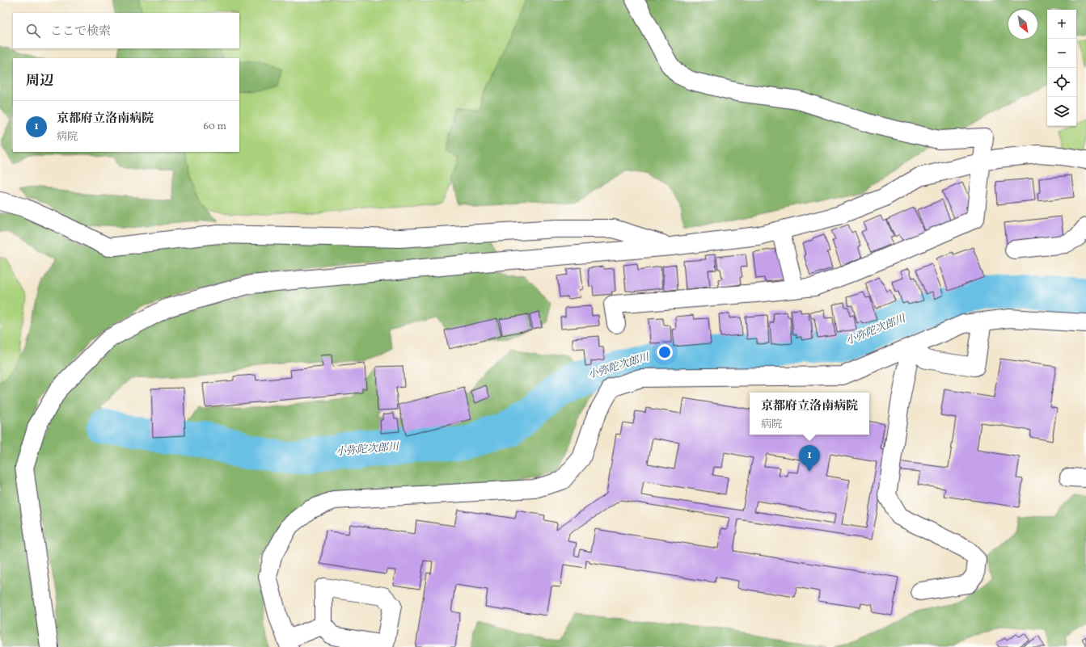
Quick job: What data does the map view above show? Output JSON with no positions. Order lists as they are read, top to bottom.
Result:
{
  "water": ["小弥陀次郎川"],
  "north": "bottom right",
  "page": {
    "map_buttons": ["+", "−"],
    "search": "ここで検索",
    "heading": "周辺",
    "list": [
      {
        "mark": "1",
        "name": "京都府立洛南病院",
        "note": "病院",
        "value": "60 m"
      }
    ],
    "popup": ["京都府立洛南病院", "病院"],
    "pins": "1"
  }
}
